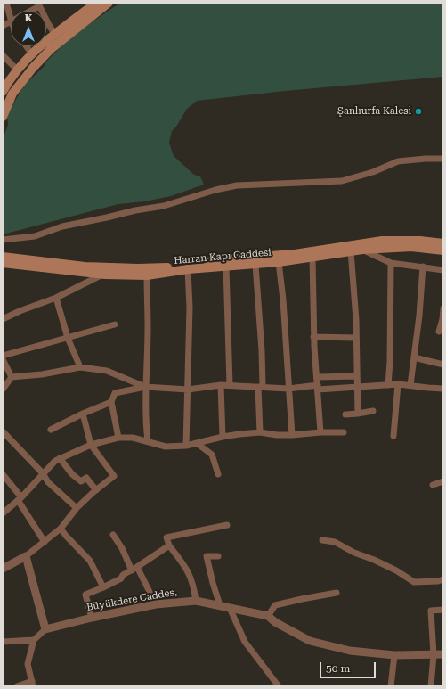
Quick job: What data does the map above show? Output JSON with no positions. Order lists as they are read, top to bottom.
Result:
{
  "streets": {
    "main road": ["Harran Kapı Caddesi"],
    "street": ["Büyükdere Caddes,"]
  },
  "places": ["Şanlıurfa Kalesi"],
  "scale_bar": "50 m",
  "north": "top"
}
